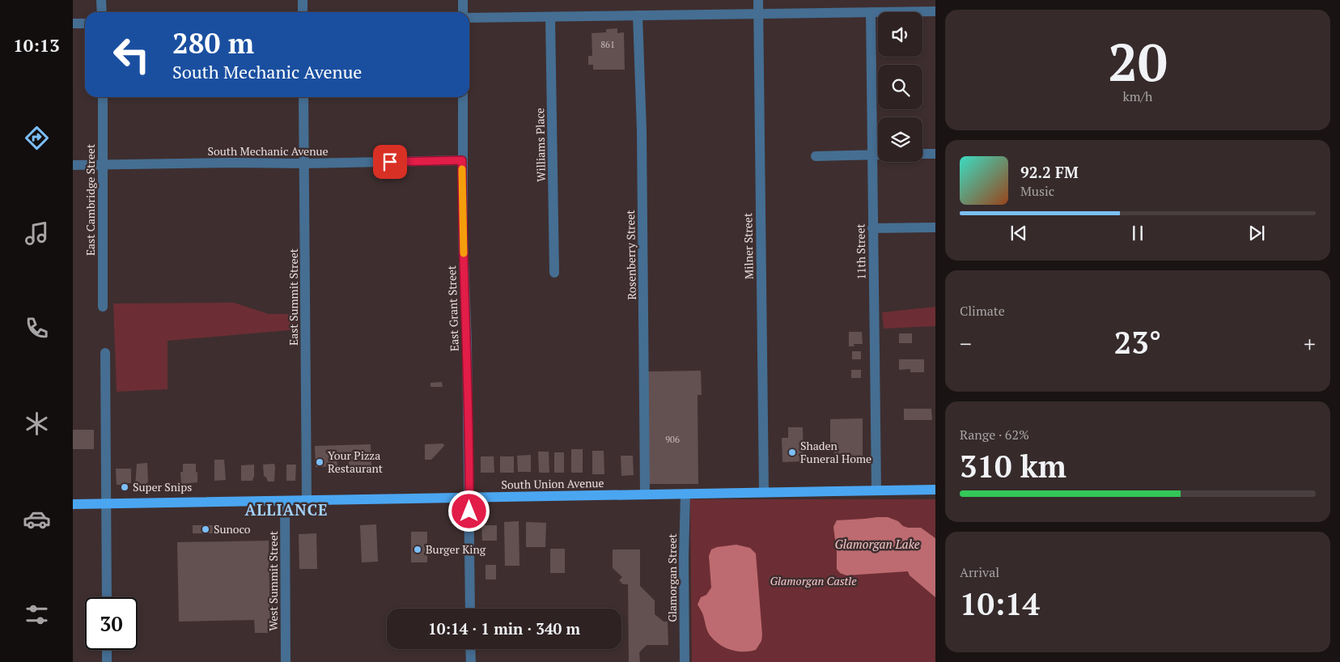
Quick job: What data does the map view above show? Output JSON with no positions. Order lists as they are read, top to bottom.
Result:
{
  "streets": {
    "main road": ["South Union Avenue"],
    "street": [
      "Williams Place",
      "South Mechanic Avenue",
      "East Cambridge Street",
      "Milner Street",
      "11th Street",
      "Rosenberry Street",
      "East Summit Street",
      "East Grant Street",
      "Glamorgan Street",
      "West Summit Street"
    ]
  },
  "crossings": [
    ["South Mechanic Avenue", "East Cambridge Street"],
    ["South Mechanic Avenue", "East Summit Street"],
    ["South Mechanic Avenue", "East Grant Street"],
    ["Milner Street", "South Union Avenue"],
    ["11th Street", "South Union Avenue"],
    ["Rosenberry Street", "South Union Avenue"],
    ["East Summit Street", "South Union Avenue"],
    ["East Grant Street", "South Union Avenue"],
    ["South Union Avenue", "Glamorgan Street"],
    ["South Union Avenue", "West Summit Street"]
  ],
  "districts": ["ALLIANCE"],
  "water": ["Glamorgan Lake"],
  "parks": ["Glamorgan Castle"],
  "places": [
    "Shaden Funeral Home",
    "Your Pizza Restaurant",
    "Super Snips",
    "Sunoco",
    "Burger King"
  ],
  "house_numbers": ["861", "906"],
  "page": {
    "tabs": "10:13",
    "tile": [
      ["20", "km/h"],
      "Climate",
      ["Range · 62%", "310 km"],
      ["Arrival", "10:14"]
    ],
    "turn": ["280 m", "South Mechanic Avenue"],
    "song": ["92.2 FM", "Music"],
    "heat": ["−", "23°", "+"],
    "limit": "30",
    "trip": "10:14 · 1 min · 340 m"
  }
}
